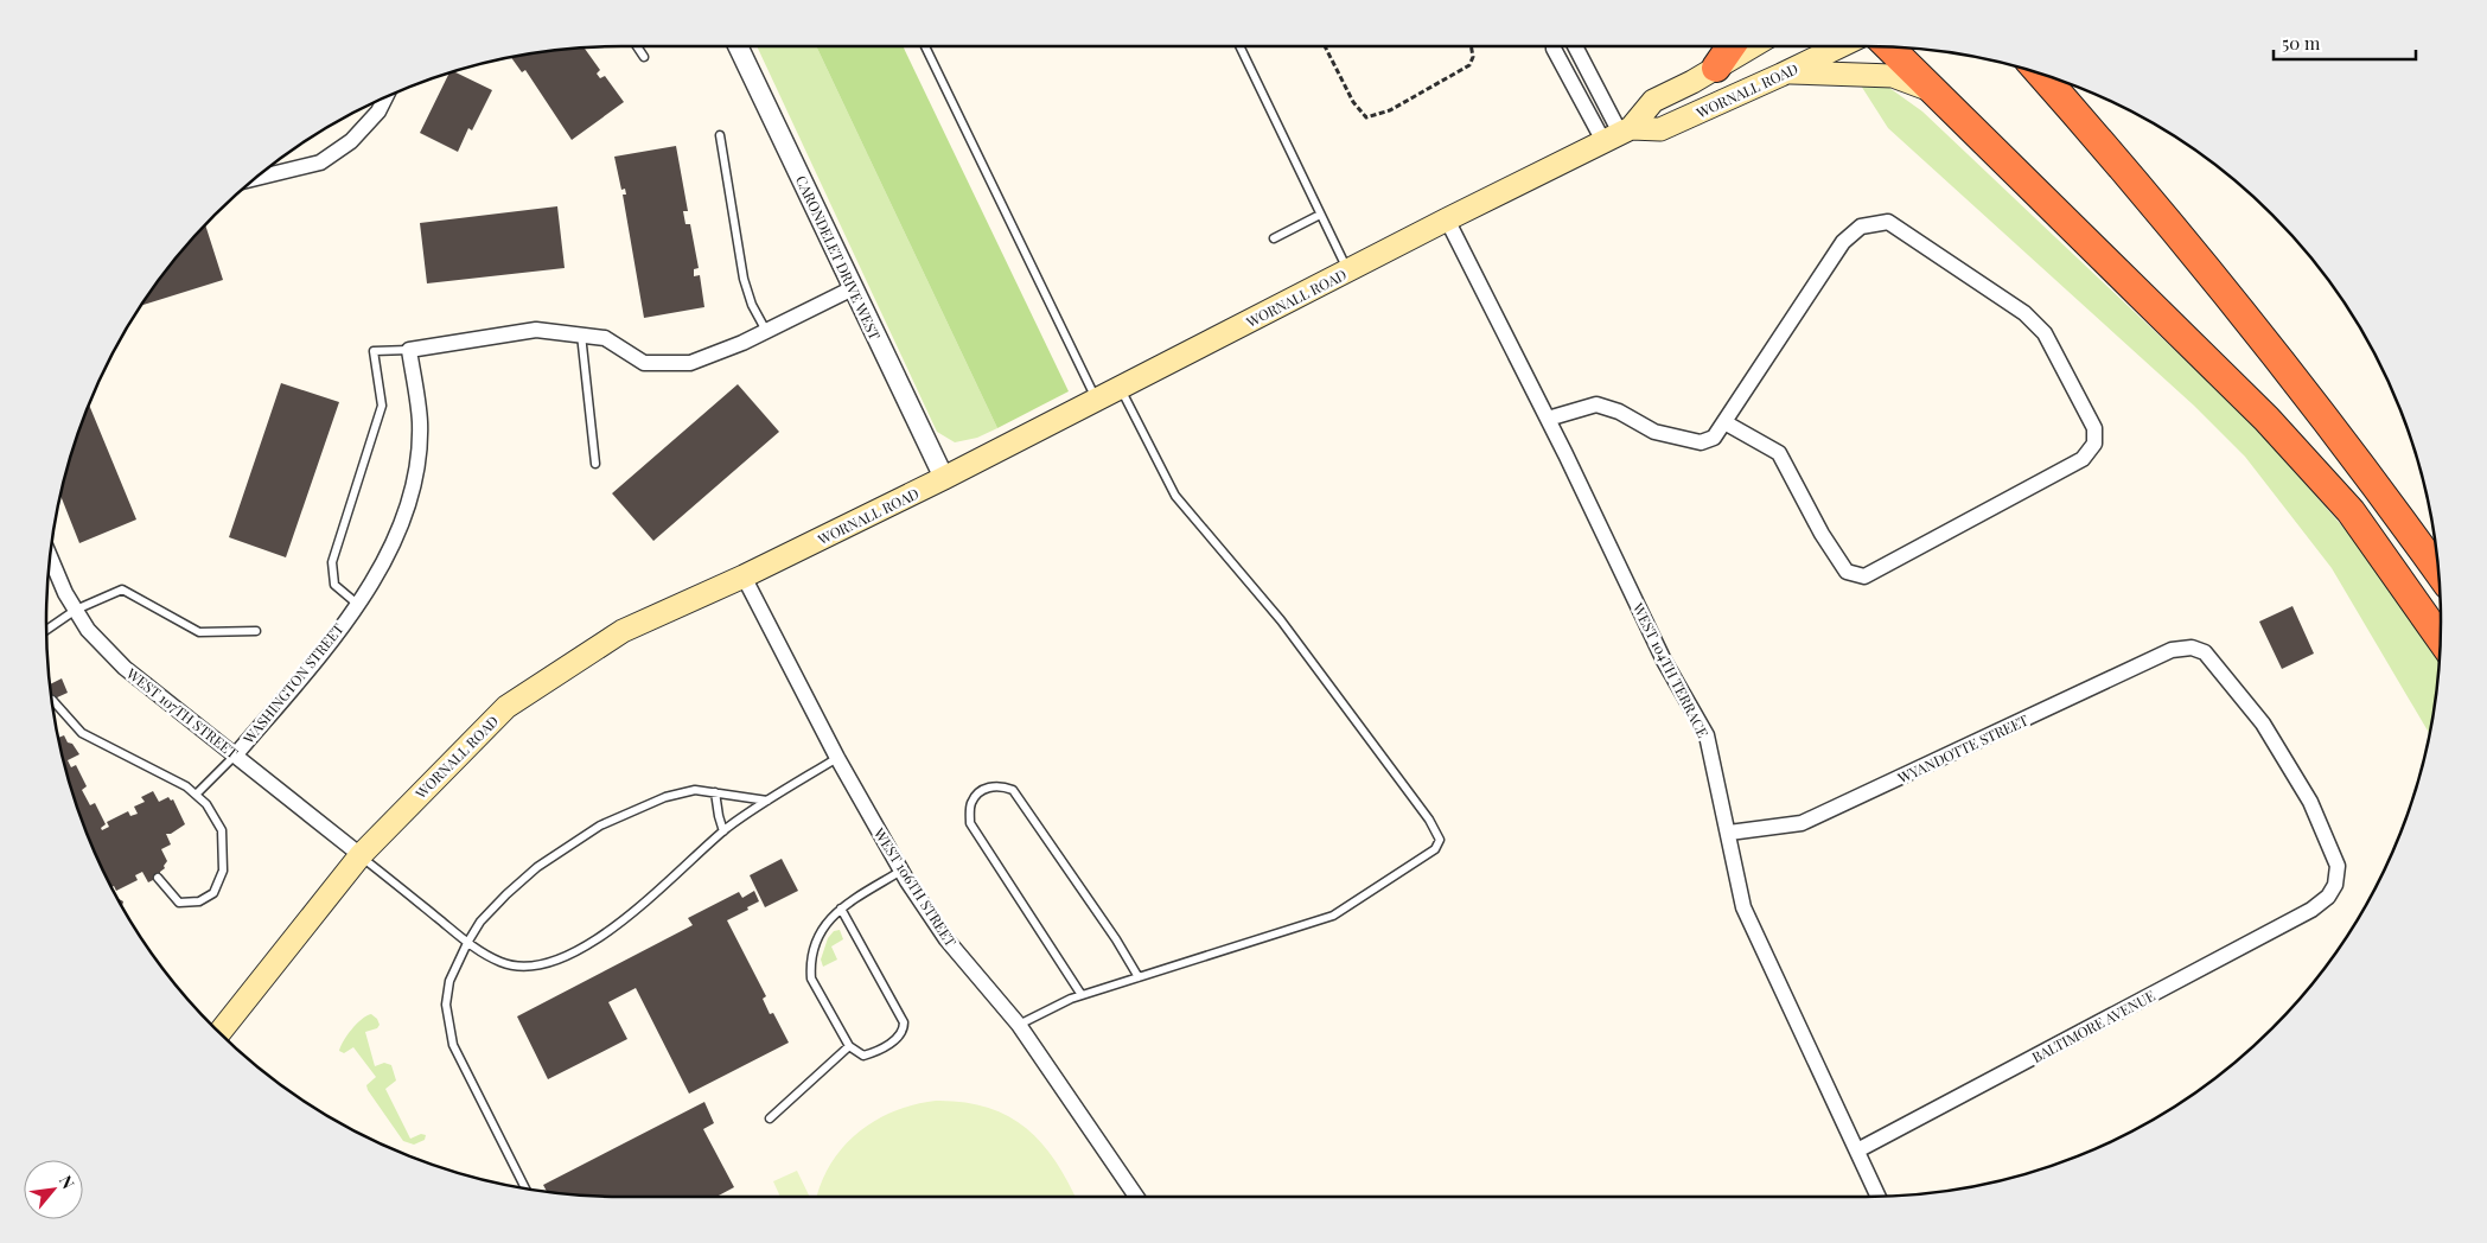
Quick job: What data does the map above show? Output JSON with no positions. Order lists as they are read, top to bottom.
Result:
{
  "streets": {
    "main road": ["WORNALL ROAD"],
    "street": [
      "CARONDELET DRIVE WEST",
      "WEST 104TH TERRACE",
      "WASHINGTON STREET",
      "WEST 107TH STREET",
      "WYANDOTTE STREET",
      "WEST 106TH STREET",
      "BALTIMORE AVENUE"
    ]
  },
  "crossings": [
    ["WORNALL ROAD", "CARONDELET DRIVE WEST"],
    ["WORNALL ROAD", "WEST 104TH TERRACE"],
    ["WORNALL ROAD", "WEST 107TH STREET"],
    ["WORNALL ROAD", "WEST 106TH STREET"],
    ["WEST 104TH TERRACE", "WYANDOTTE STREET"],
    ["WEST 104TH TERRACE", "BALTIMORE AVENUE"],
    ["WASHINGTON STREET", "WEST 107TH STREET"],
    ["WYANDOTTE STREET", "BALTIMORE AVENUE"]
  ],
  "scale_bar": "50 m",
  "north": "top right"
}
